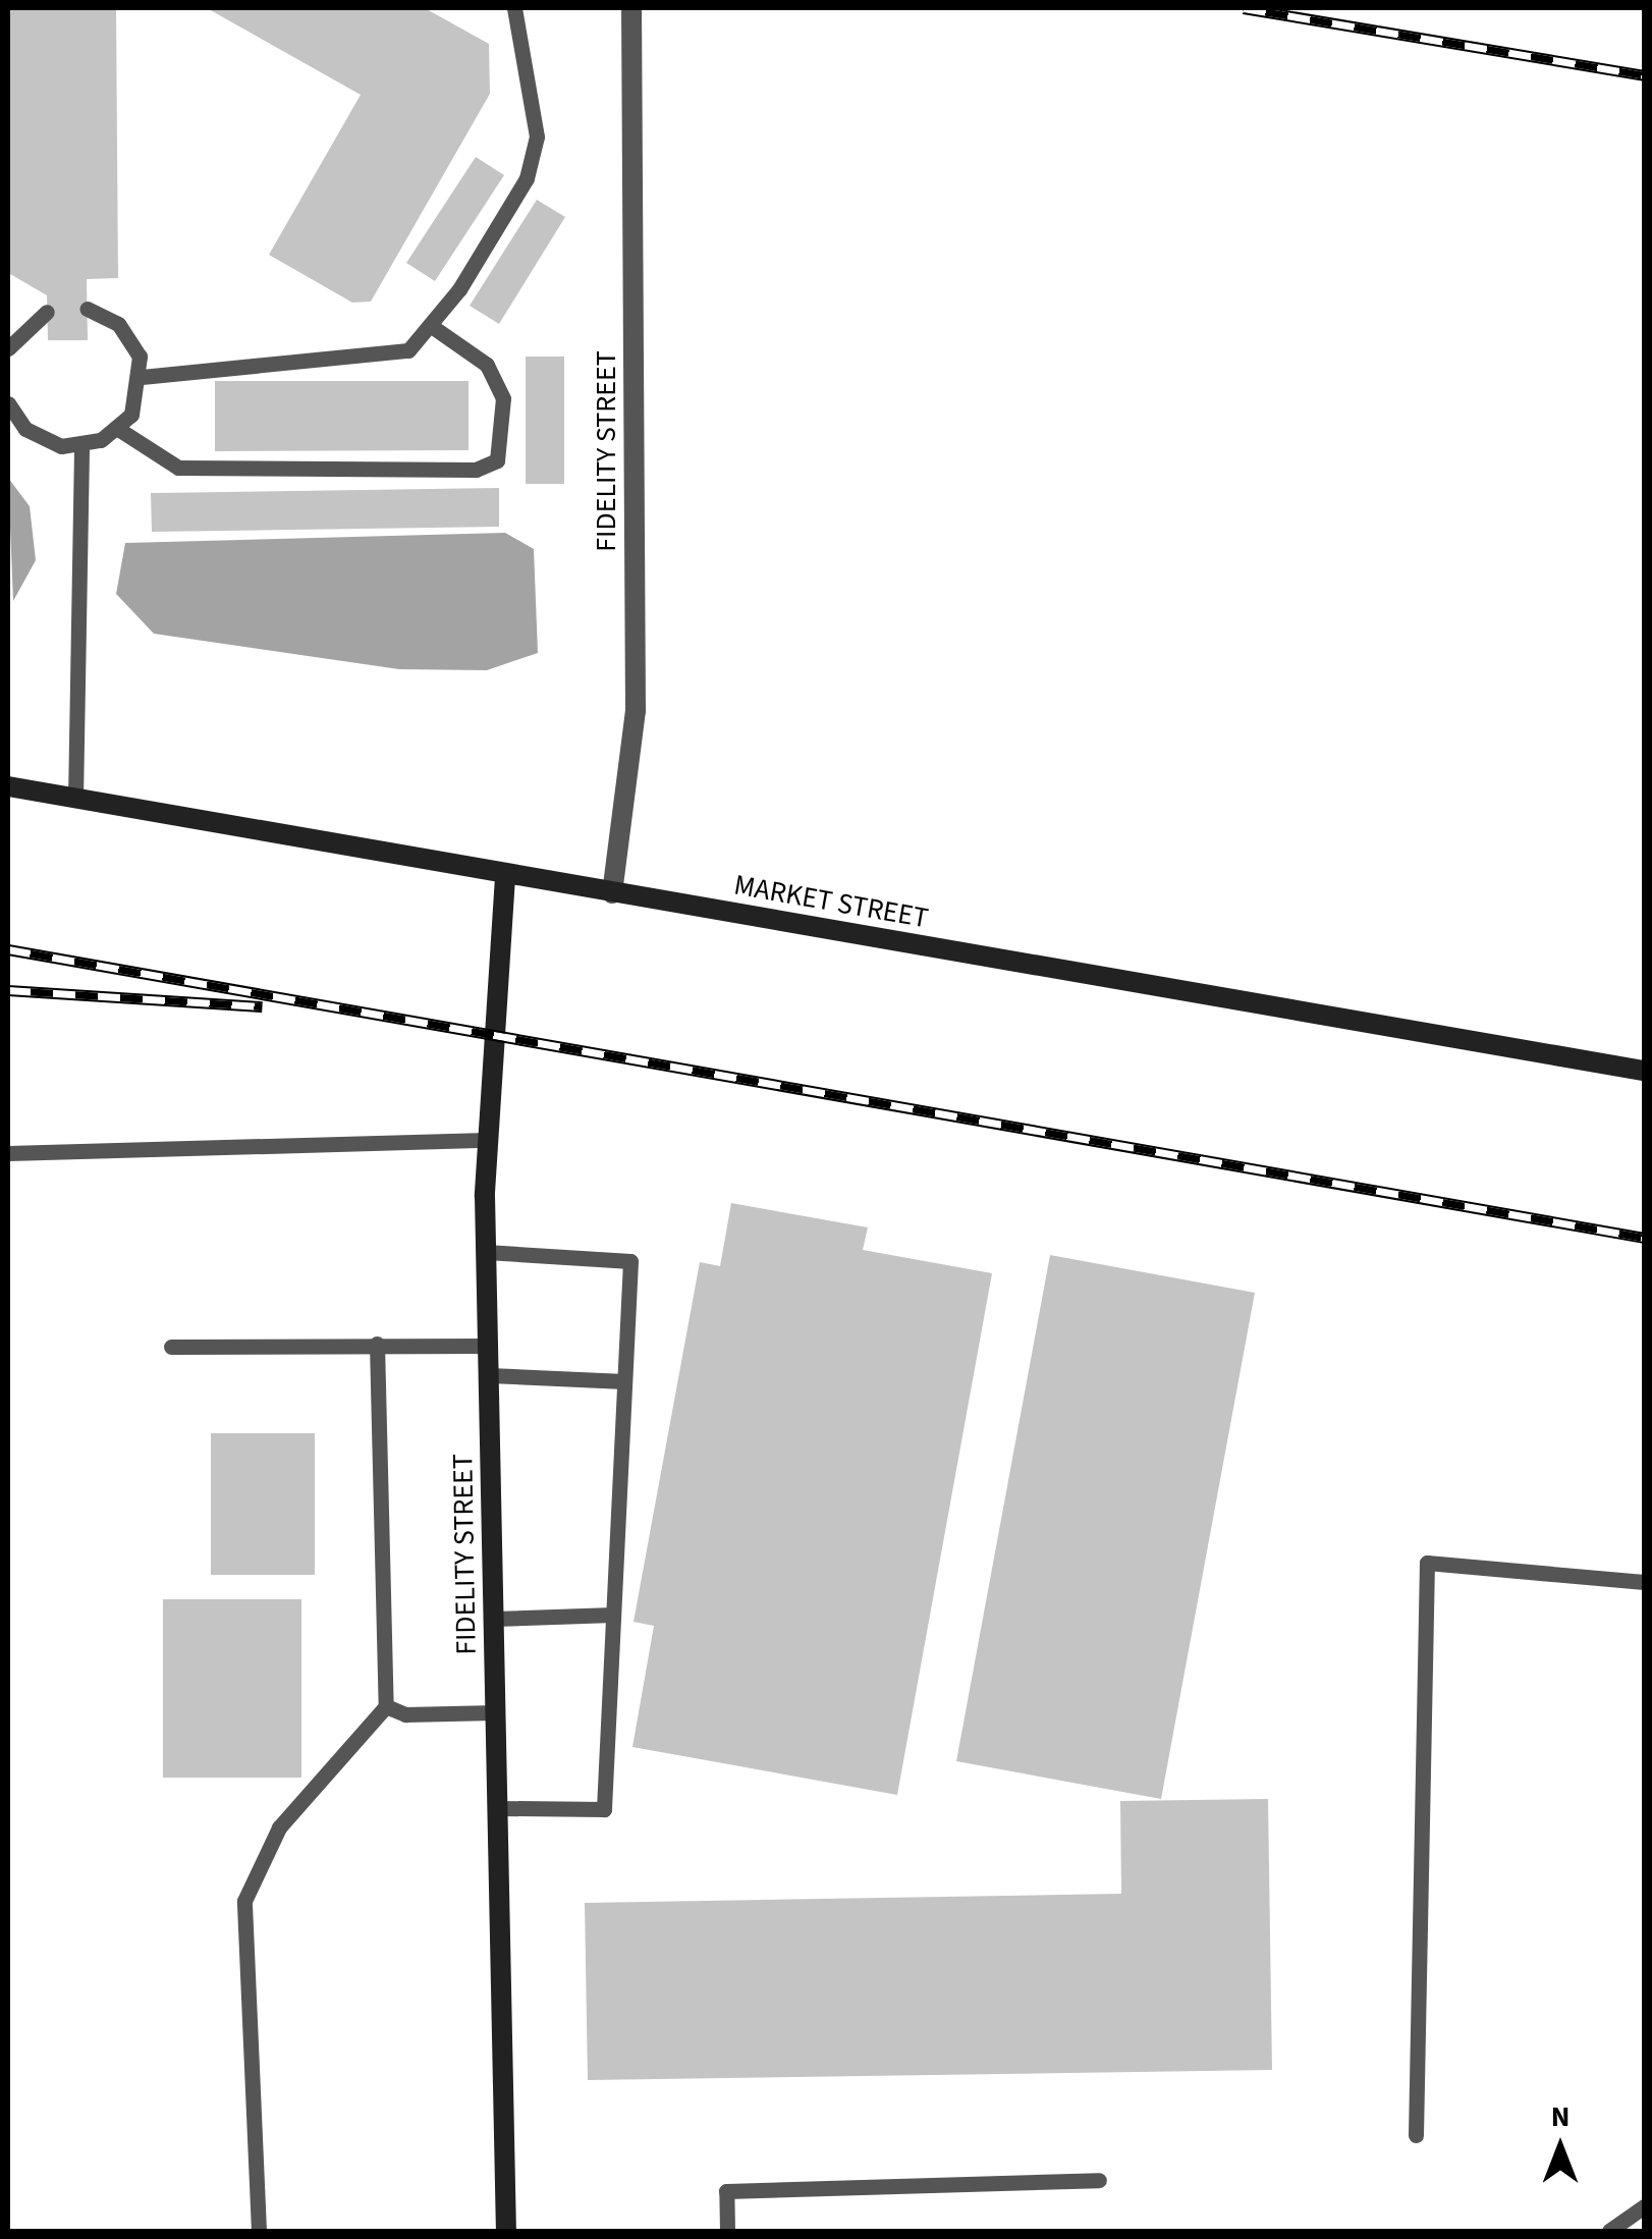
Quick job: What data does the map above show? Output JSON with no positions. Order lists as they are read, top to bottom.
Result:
{
  "streets": {
    "main road": ["FIDELITY STREET", "MARKET STREET"]
  },
  "crossings": [
    ["FIDELITY STREET", "MARKET STREET"]
  ],
  "north": "top"
}
